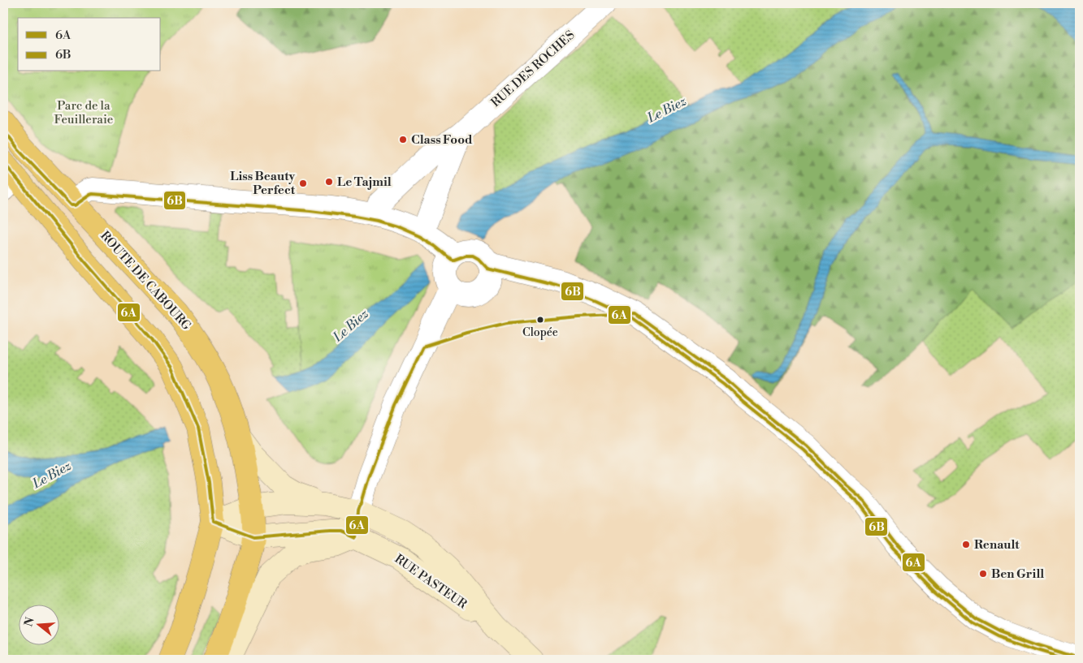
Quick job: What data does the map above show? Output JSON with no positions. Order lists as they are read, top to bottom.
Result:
{
  "streets": {
    "main road": ["ROUTE DE CABOURG", "RUE PASTEUR"],
    "street": ["RUE DES ROCHES"]
  },
  "crossings": [
    ["ROUTE DE CABOURG", "RUE PASTEUR"]
  ],
  "water": ["Le Biez"],
  "parks": ["Parc de la Feuilleraie"],
  "places": [
    "Class Food",
    "Le Tajmil",
    "Liss Beauty Perfect",
    "Clopée",
    "Renault",
    "Ben Grill"
  ],
  "lines": ["transit line 6B", "transit line 6A"],
  "legend": ["6A", "6B"],
  "north": "left"
}
